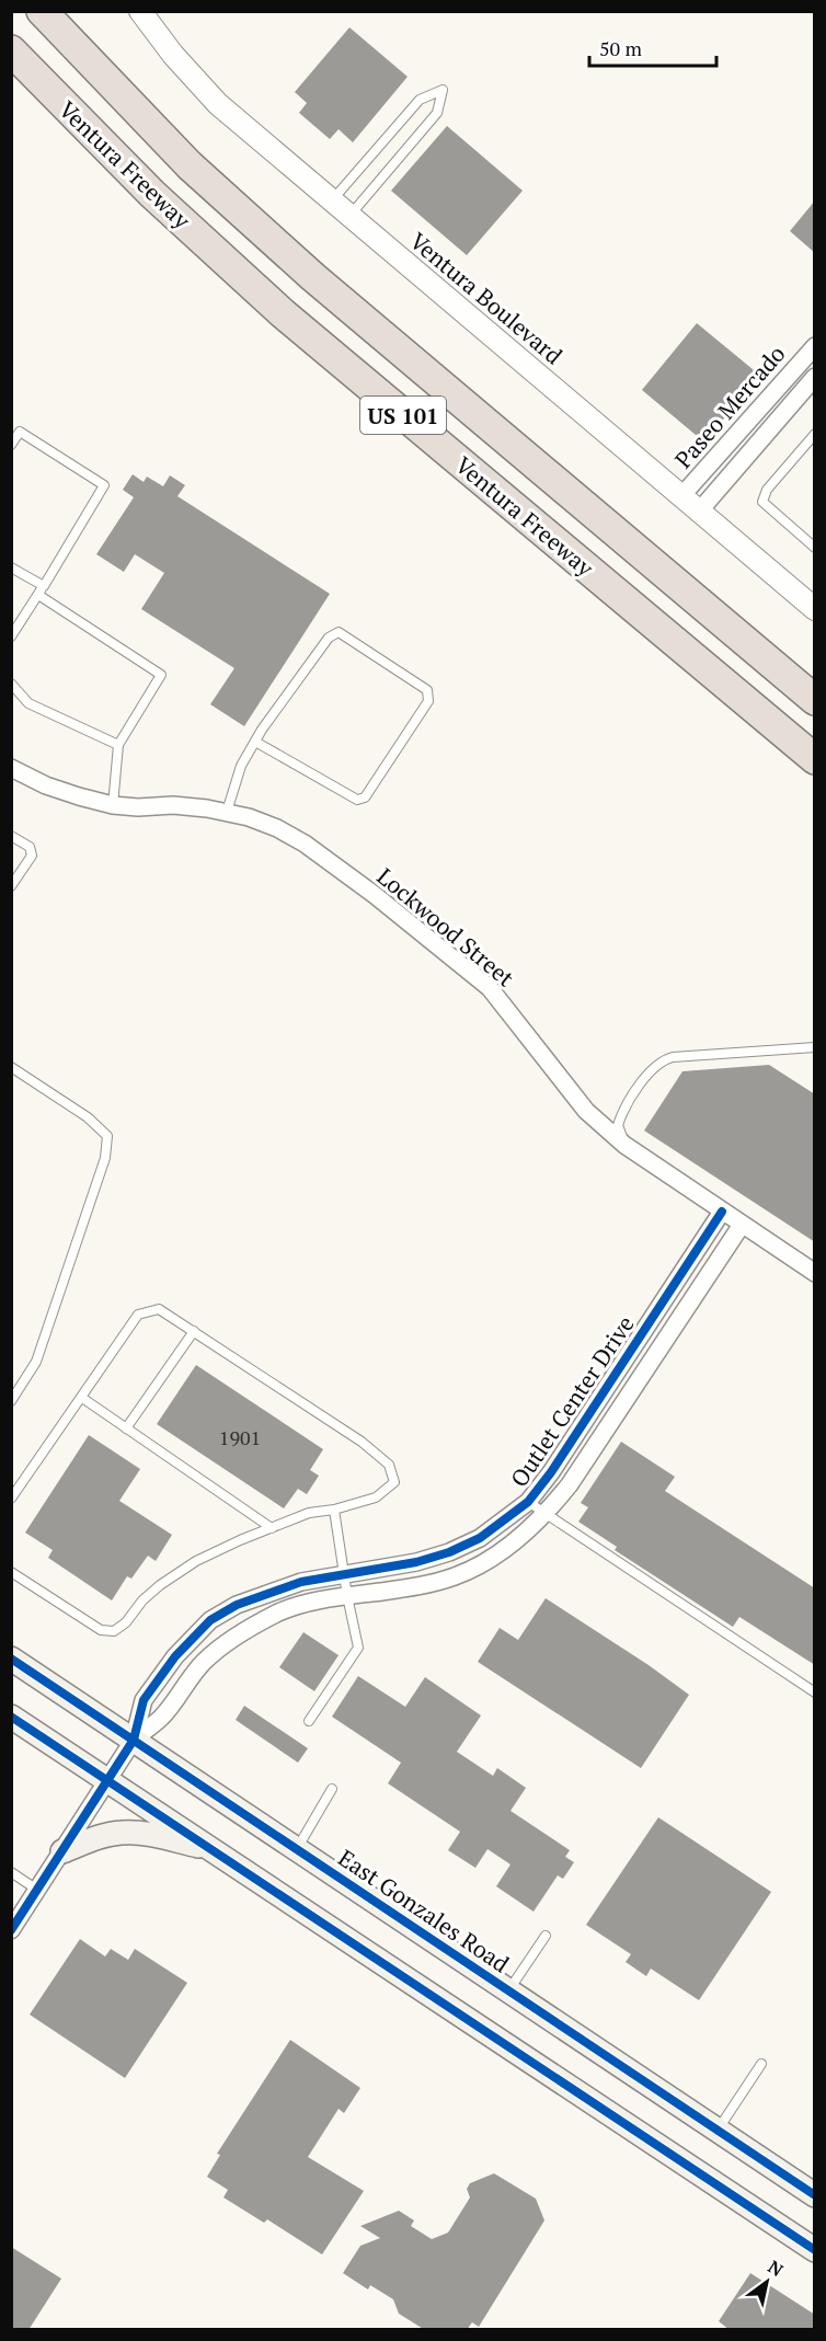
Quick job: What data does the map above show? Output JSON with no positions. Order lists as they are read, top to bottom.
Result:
{
  "streets": {
    "highway": ["Ventura Freeway", "US 101"],
    "main road": ["East Gonzales Road"],
    "street": [
      "Ventura Boulevard",
      "Paseo Mercado",
      "Lockwood Street",
      "Outlet Center Drive"
    ]
  },
  "crossings": [
    ["Ventura Boulevard", "Paseo Mercado"],
    ["Lockwood Street", "Outlet Center Drive"],
    ["Outlet Center Drive", "East Gonzales Road"]
  ],
  "house_numbers": ["1901"],
  "scale_bar": "50 m",
  "north": "top right"
}
